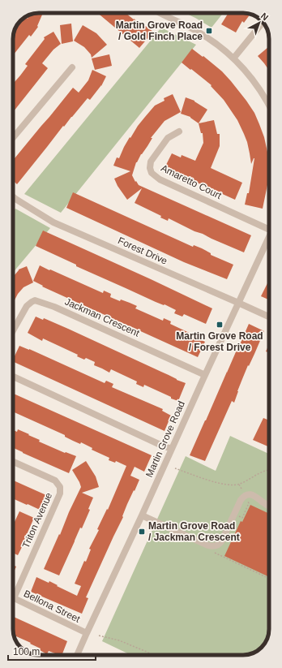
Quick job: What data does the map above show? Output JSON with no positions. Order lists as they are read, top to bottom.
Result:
{
  "streets": {
    "street": [
      "Amaretto Court",
      "Forest Drive",
      "Jackman Crescent",
      "Martin Grove Road",
      "Triton Avenue",
      "Bellona Street"
    ]
  },
  "crossings": [
    ["Forest Drive", "Martin Grove Road"],
    ["Jackman Crescent", "Martin Grove Road"],
    ["Martin Grove Road", "Bellona Street"]
  ],
  "places": {
    "transit": ["Martin Grove Road / Gold Finch Place", "Martin Grove Road / Forest Drive", "Martin Grove Road / Jackman Crescent"]
  },
  "scale_bar": "100 m",
  "north": "top right"
}
